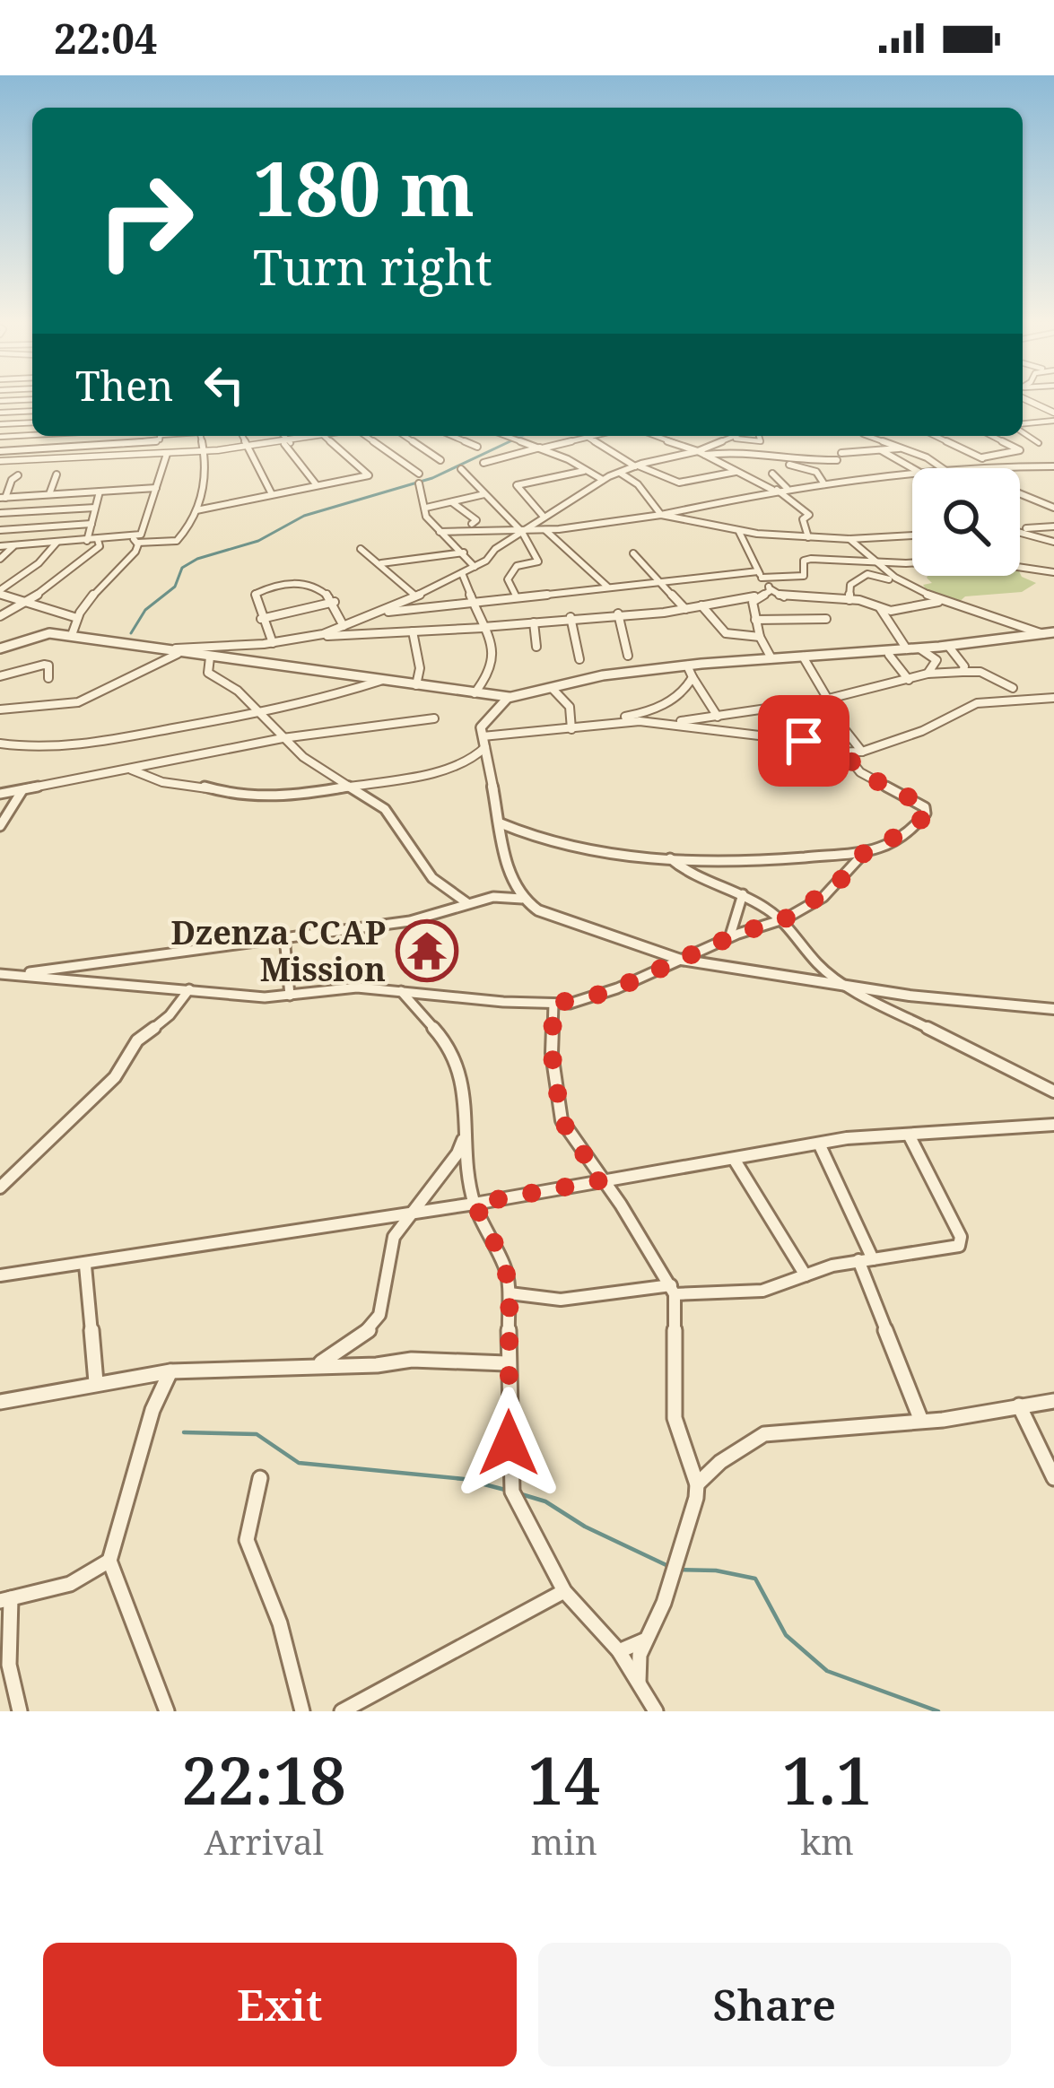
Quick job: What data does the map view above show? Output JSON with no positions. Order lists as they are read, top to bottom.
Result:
{
  "places": {
    "temple": ["Dzenza CCAP Mission"]
  },
  "page": {
    "status": "22:04",
    "turn": ["180 m", "Turn right"],
    "then": "Then",
    "eta": [
      "22:18",
      "Arrival",
      "14",
      "min",
      "1.1",
      "km"
    ],
    "buttons": ["Exit", "Share"]
  }
}
